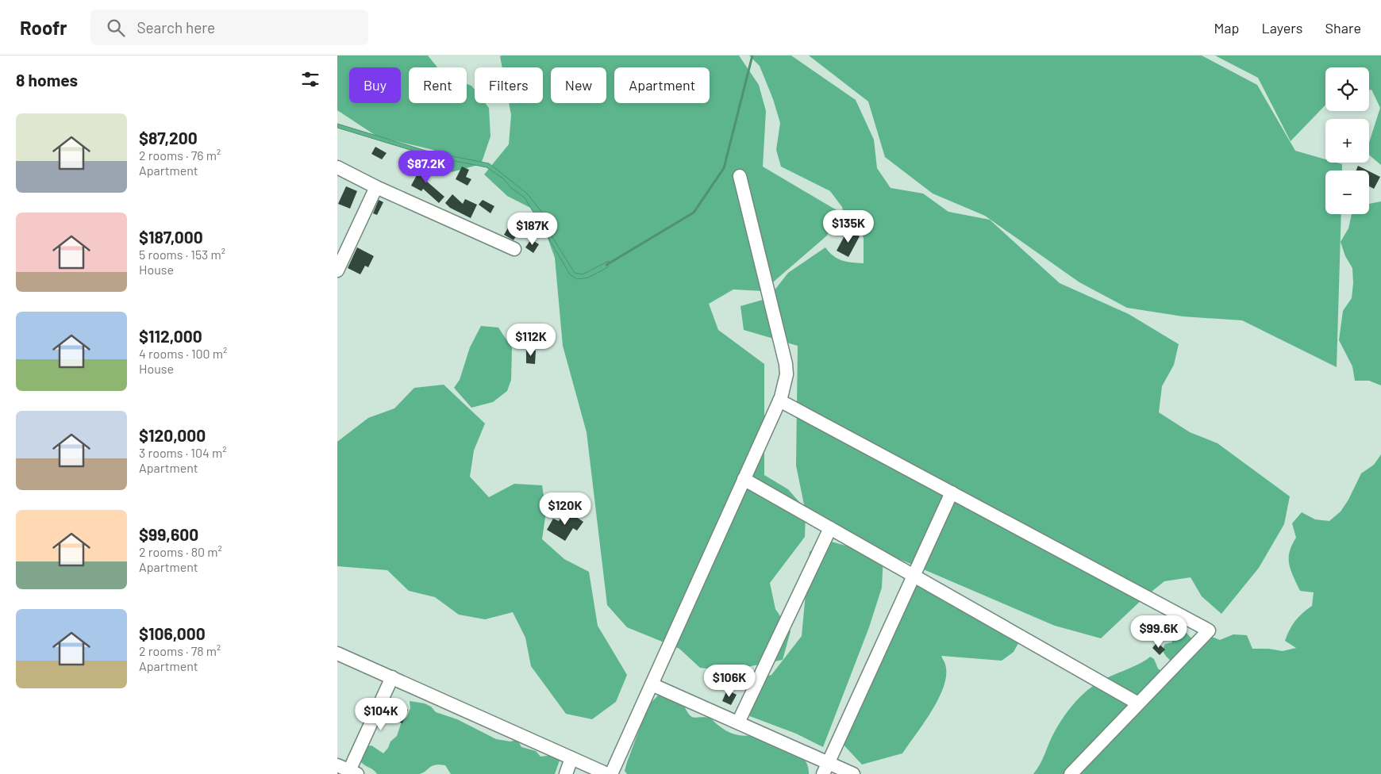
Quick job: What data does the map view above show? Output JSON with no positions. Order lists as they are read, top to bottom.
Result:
{
  "page": {
    "header": "Roofr",
    "search": "Search here",
    "nav": ["Map", "Layers", "Share"],
    "heading": "8 homes",
    "map_buttons": ["+", "−"],
    "chip": [
      "Buy",
      "Rent",
      "Filters",
      "New",
      "Apartment"
    ],
    "list": [
      {
        "name": "$87,200",
        "note": "2 rooms · 76 m² · Apartment"
      },
      {
        "name": "$187,000",
        "note": "5 rooms · 153 m² · House"
      },
      {
        "name": "$112,000",
        "note": "4 rooms · 100 m² · House"
      },
      {
        "name": "$120,000",
        "note": "3 rooms · 104 m² · Apartment"
      },
      {
        "name": "$99,600",
        "note": "2 rooms · 80 m² · Apartment"
      },
      {
        "name": "$106,000",
        "note": "2 rooms · 78 m² · Apartment"
      }
    ],
    "price": [
      "$87.2K",
      "$135K",
      "$187K",
      "$112K",
      "$120K",
      "$99.6K",
      "$106K",
      "$104K"
    ]
  }
}
